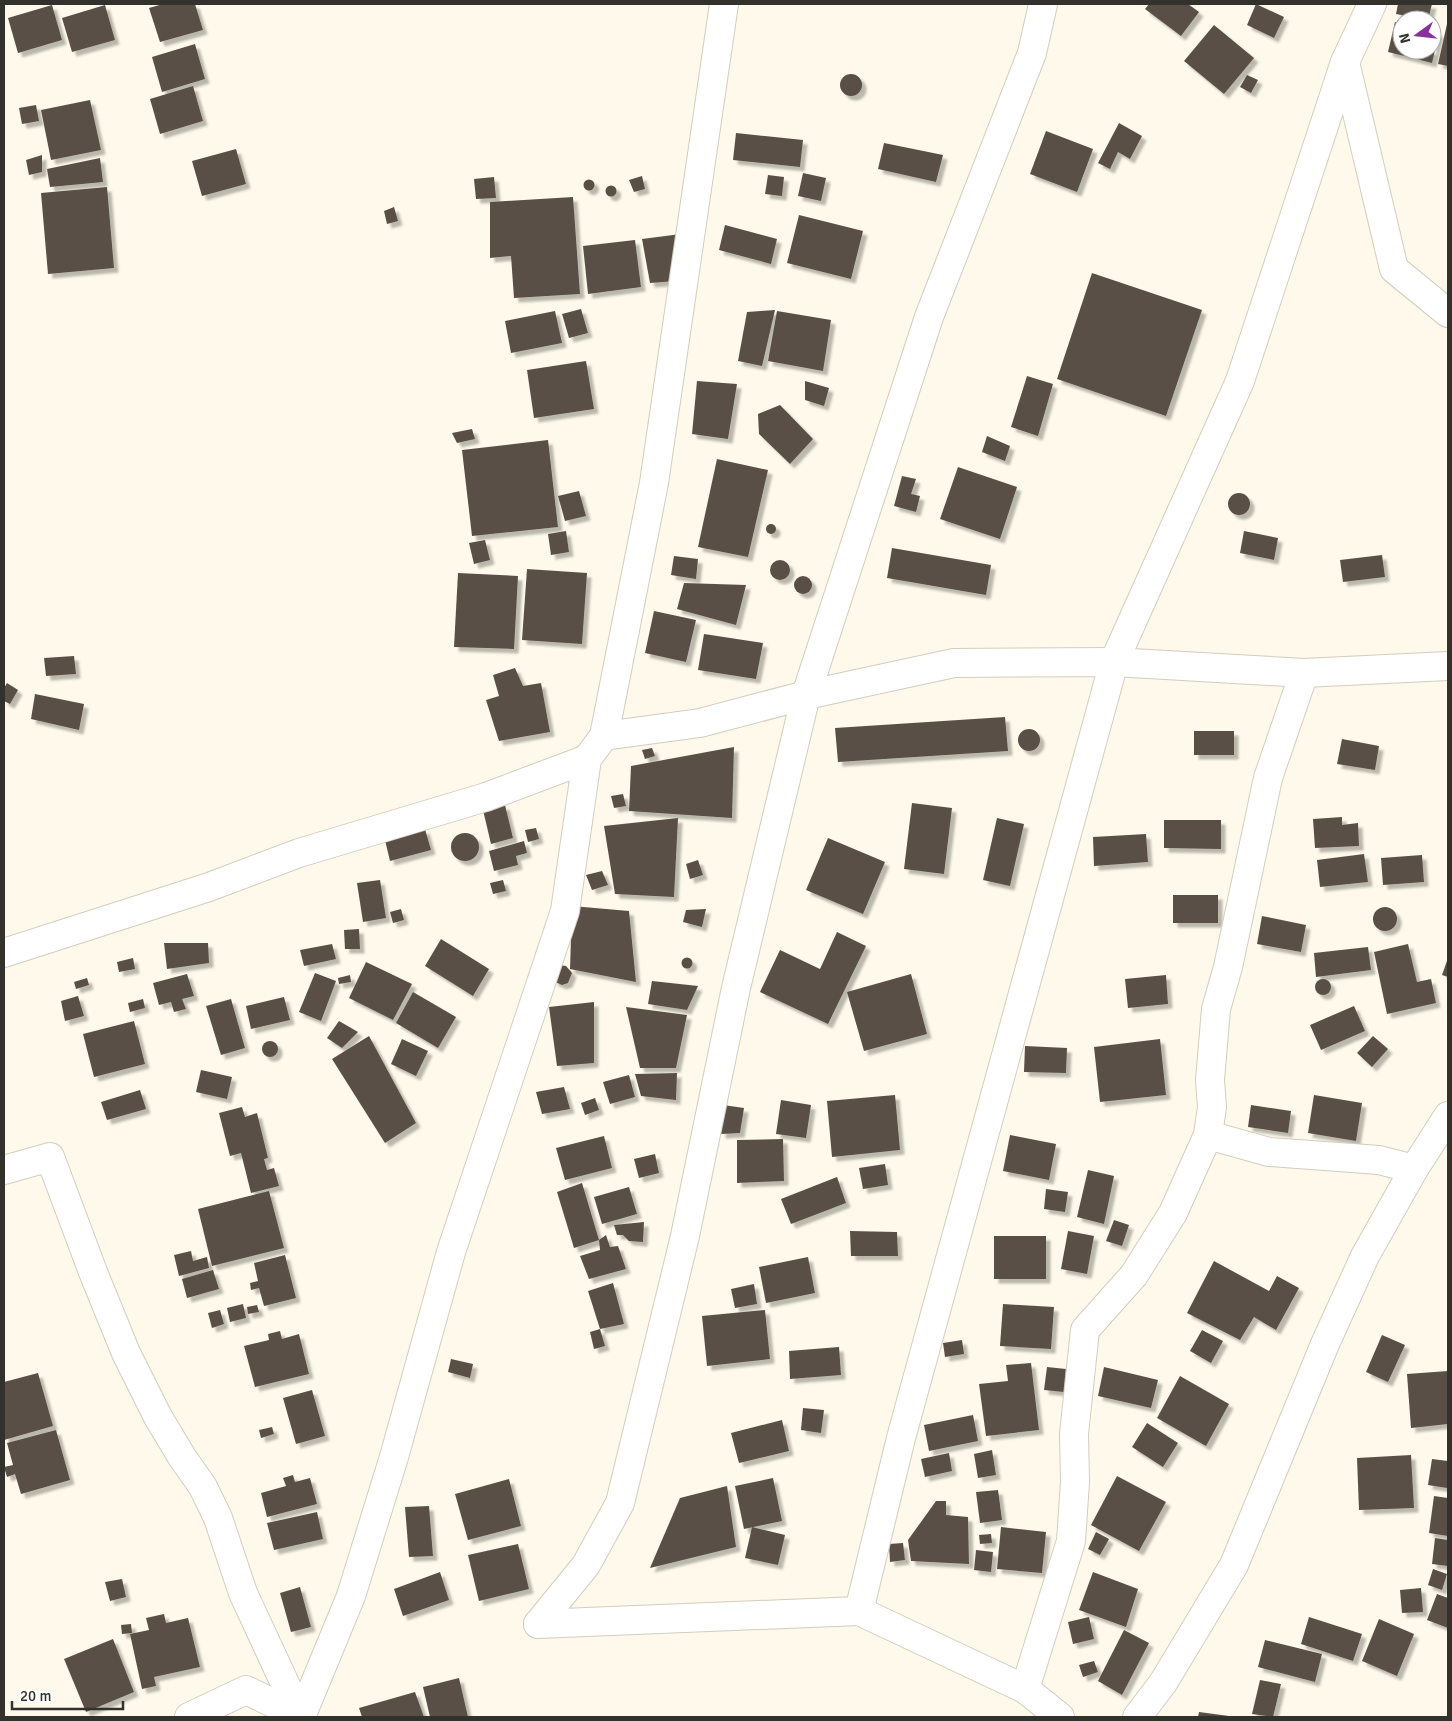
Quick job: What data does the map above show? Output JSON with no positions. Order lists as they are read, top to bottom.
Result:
{
  "scale_bar": "20 m",
  "north": "left"
}
